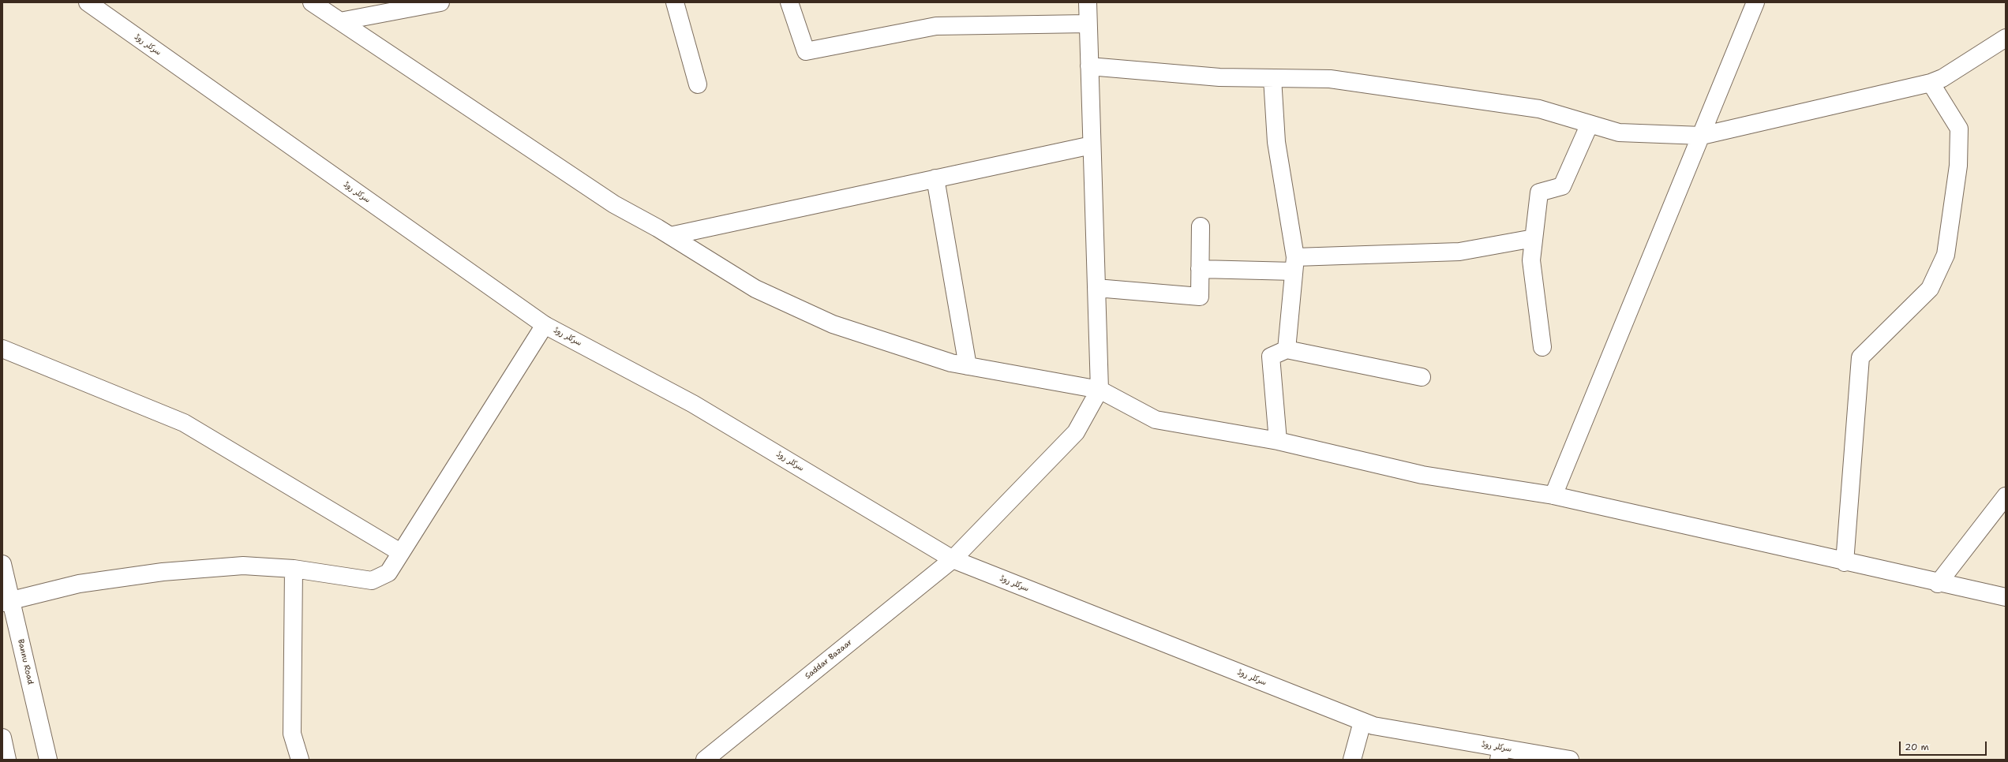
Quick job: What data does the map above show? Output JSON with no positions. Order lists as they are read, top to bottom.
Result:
{
  "streets": {
    "main road": ["سرکلر روڈ", "Saddar Bazaar", "Bannu Road"]
  },
  "crossings": [
    ["سرکلر روڈ", "Saddar Bazaar"]
  ],
  "scale_bar": "20 m"
}
